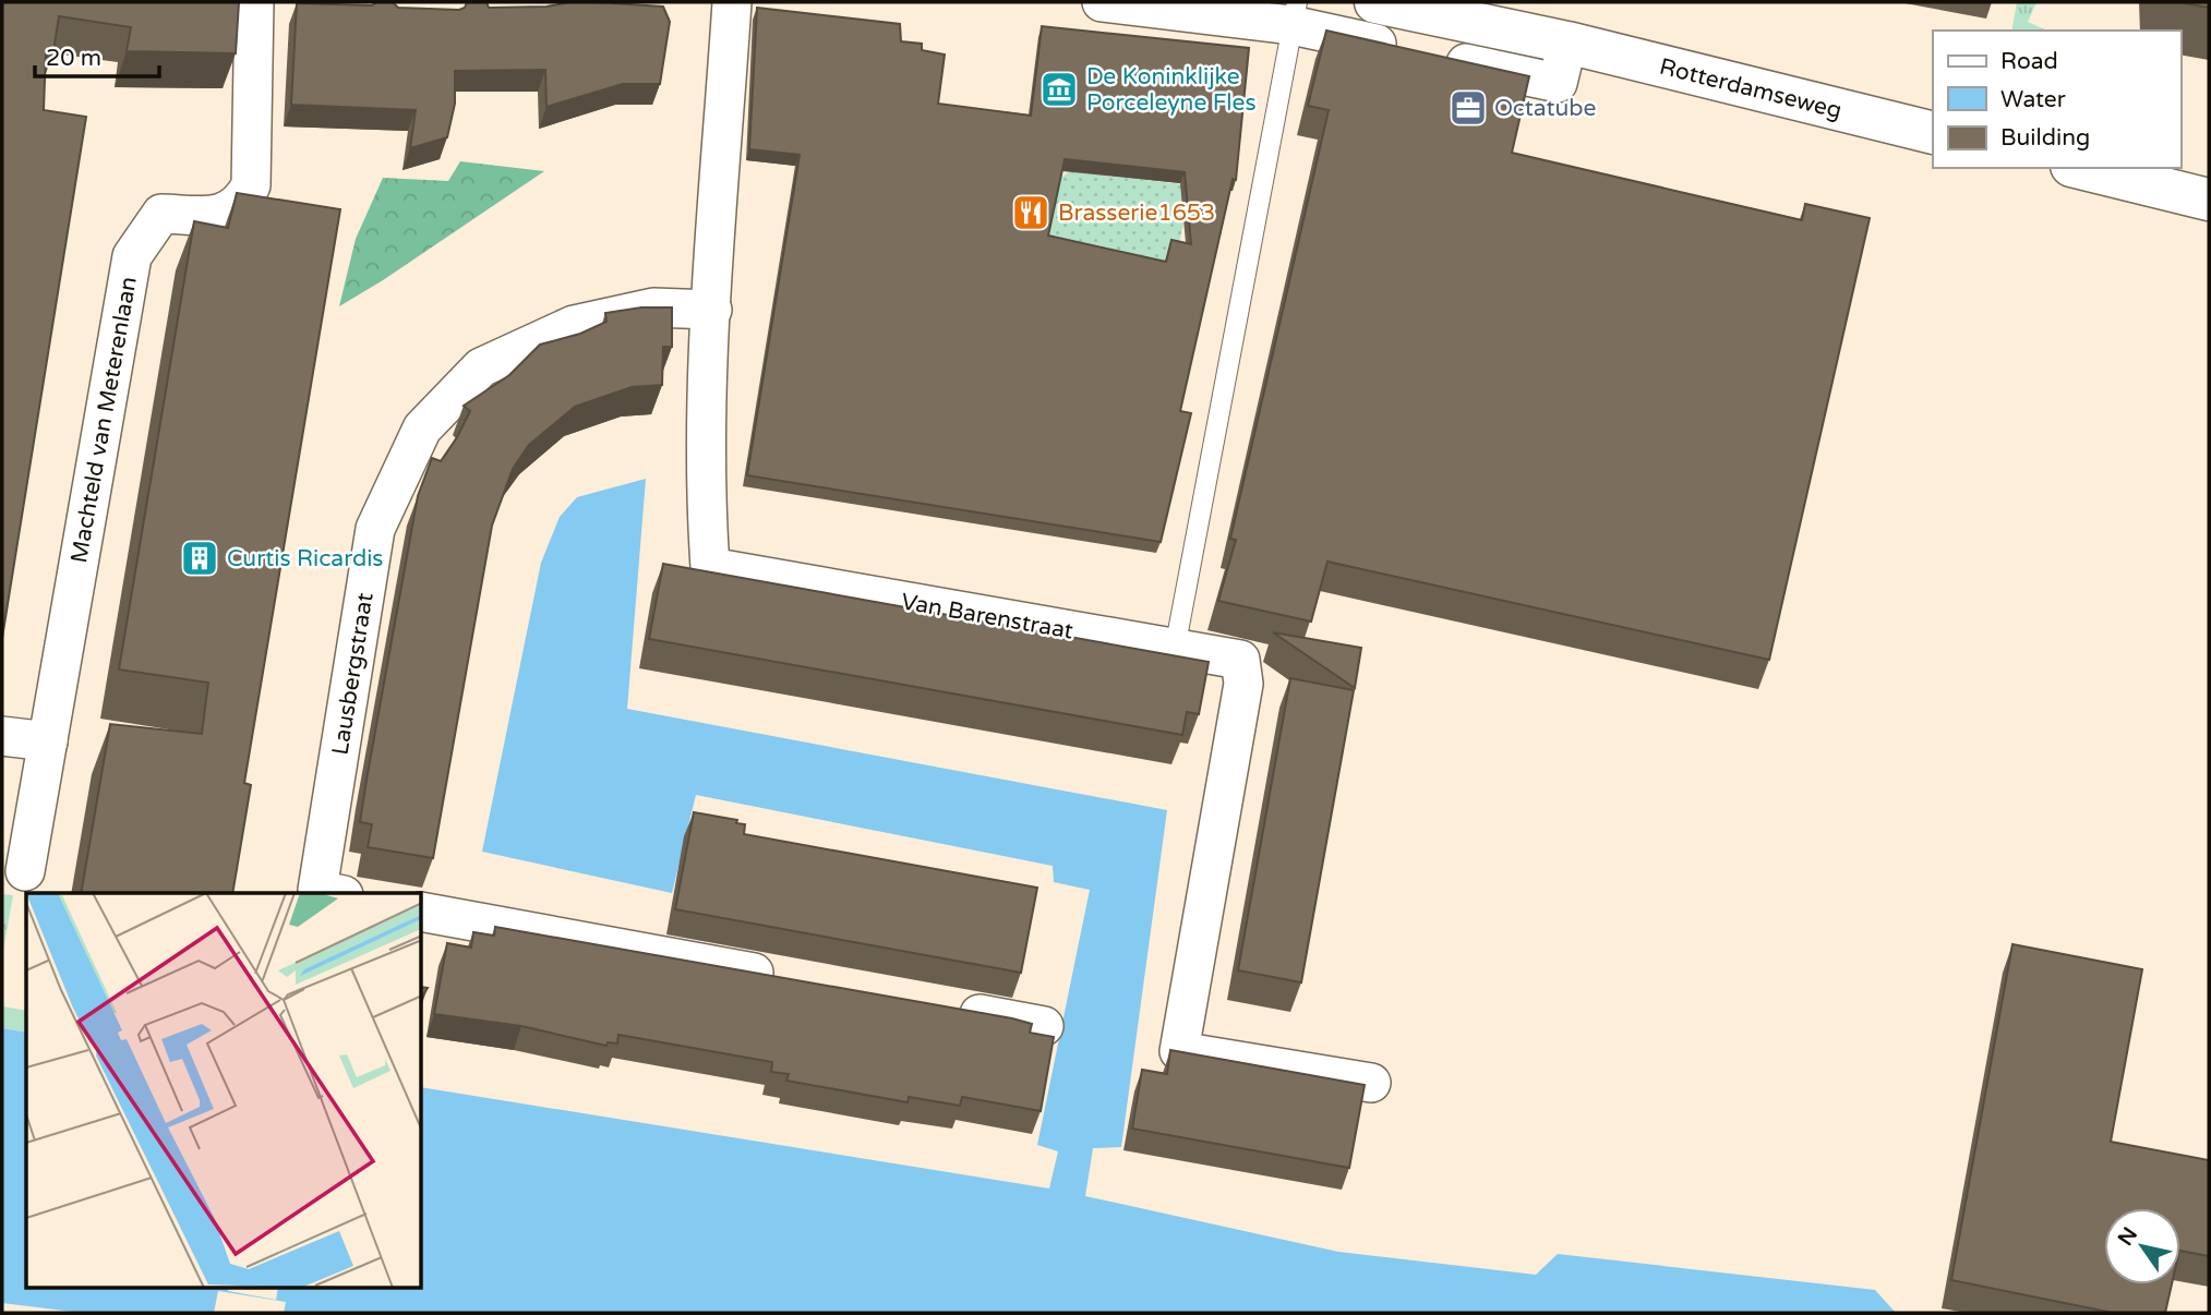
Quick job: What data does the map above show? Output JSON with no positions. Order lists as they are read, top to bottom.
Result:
{
  "streets": {
    "street": [
      "Rotterdamseweg",
      "Machteld van Meterenlaan",
      "Van Barenstraat",
      "Lausbergstraat"
    ]
  },
  "crossings": [
    ["Van Barenstraat", "Lausbergstraat"]
  ],
  "places": {
    "museum": ["De Koninklijke Porceleyne Fles"],
    "office": ["Octatube"],
    "restaurant": ["Brasserie1653"],
    "building": ["Curtis Ricardis"]
  },
  "legend": ["Road", "Water", "Building"],
  "scale_bar": "20 m",
  "north": "top left"
}
